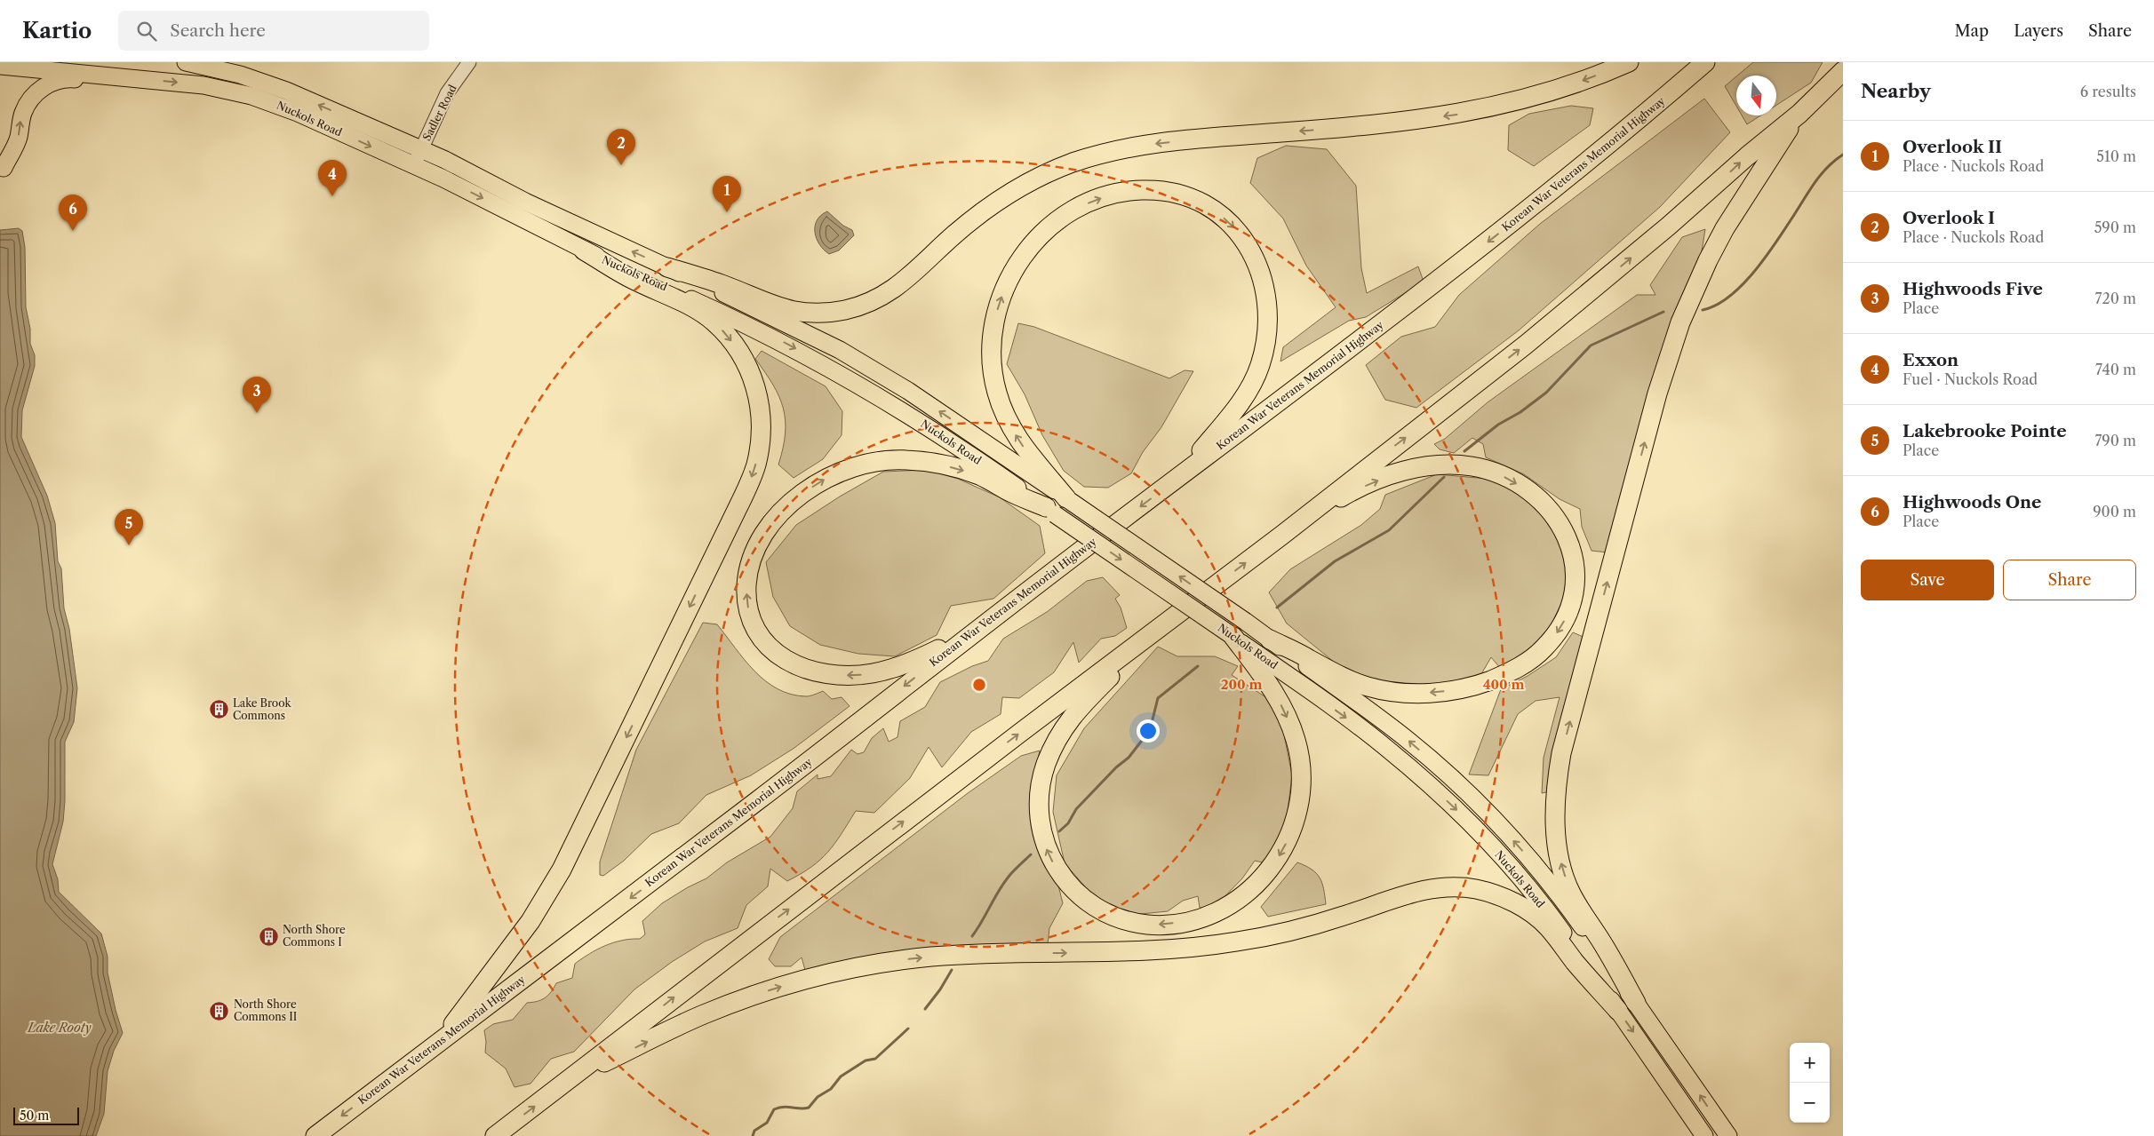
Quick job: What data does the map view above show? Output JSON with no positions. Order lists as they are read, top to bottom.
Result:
{
  "streets": {
    "highway": ["Korean War Veterans Memorial Highway"],
    "main road": ["Nuckols Road"],
    "street": ["Sadler Road"]
  },
  "crossings": [
    ["Sadler Road", "Nuckols Road"]
  ],
  "water": ["Lake Rooty"],
  "places": {
    "building": ["Lake Brook Commons", "North Shore Commons I", "North Shore Commons II"]
  },
  "scale_bar": "50 m",
  "north": "bottom",
  "page": {
    "header": "Kartio",
    "search": "Search here",
    "nav": ["Map", "Layers", "Share"],
    "heading": ["Nearby", "6 results"],
    "list": [
      {
        "mark": "1",
        "name": "Overlook II",
        "note": "Place · Nuckols Road",
        "value": "510 m"
      },
      {
        "mark": "2",
        "name": "Overlook I",
        "note": "Place · Nuckols Road",
        "value": "590 m"
      },
      {
        "mark": "3",
        "name": "Highwoods Five",
        "note": "Place",
        "value": "720 m"
      },
      {
        "mark": "4",
        "name": "Exxon",
        "note": "Fuel · Nuckols Road",
        "value": "740 m"
      },
      {
        "mark": "5",
        "name": "Lakebrooke Pointe",
        "note": "Place",
        "value": "790 m"
      },
      {
        "mark": "6",
        "name": "Highwoods One",
        "note": "Place",
        "value": "900 m"
      }
    ],
    "pins": [
      "2",
      "4",
      "1",
      "6",
      "3",
      "5"
    ],
    "buttons": ["Save", "Share"],
    "map_buttons": ["+", "−"],
    "scale": "50 m"
  },
  "rings": ["200 m", "400 m"]
}
